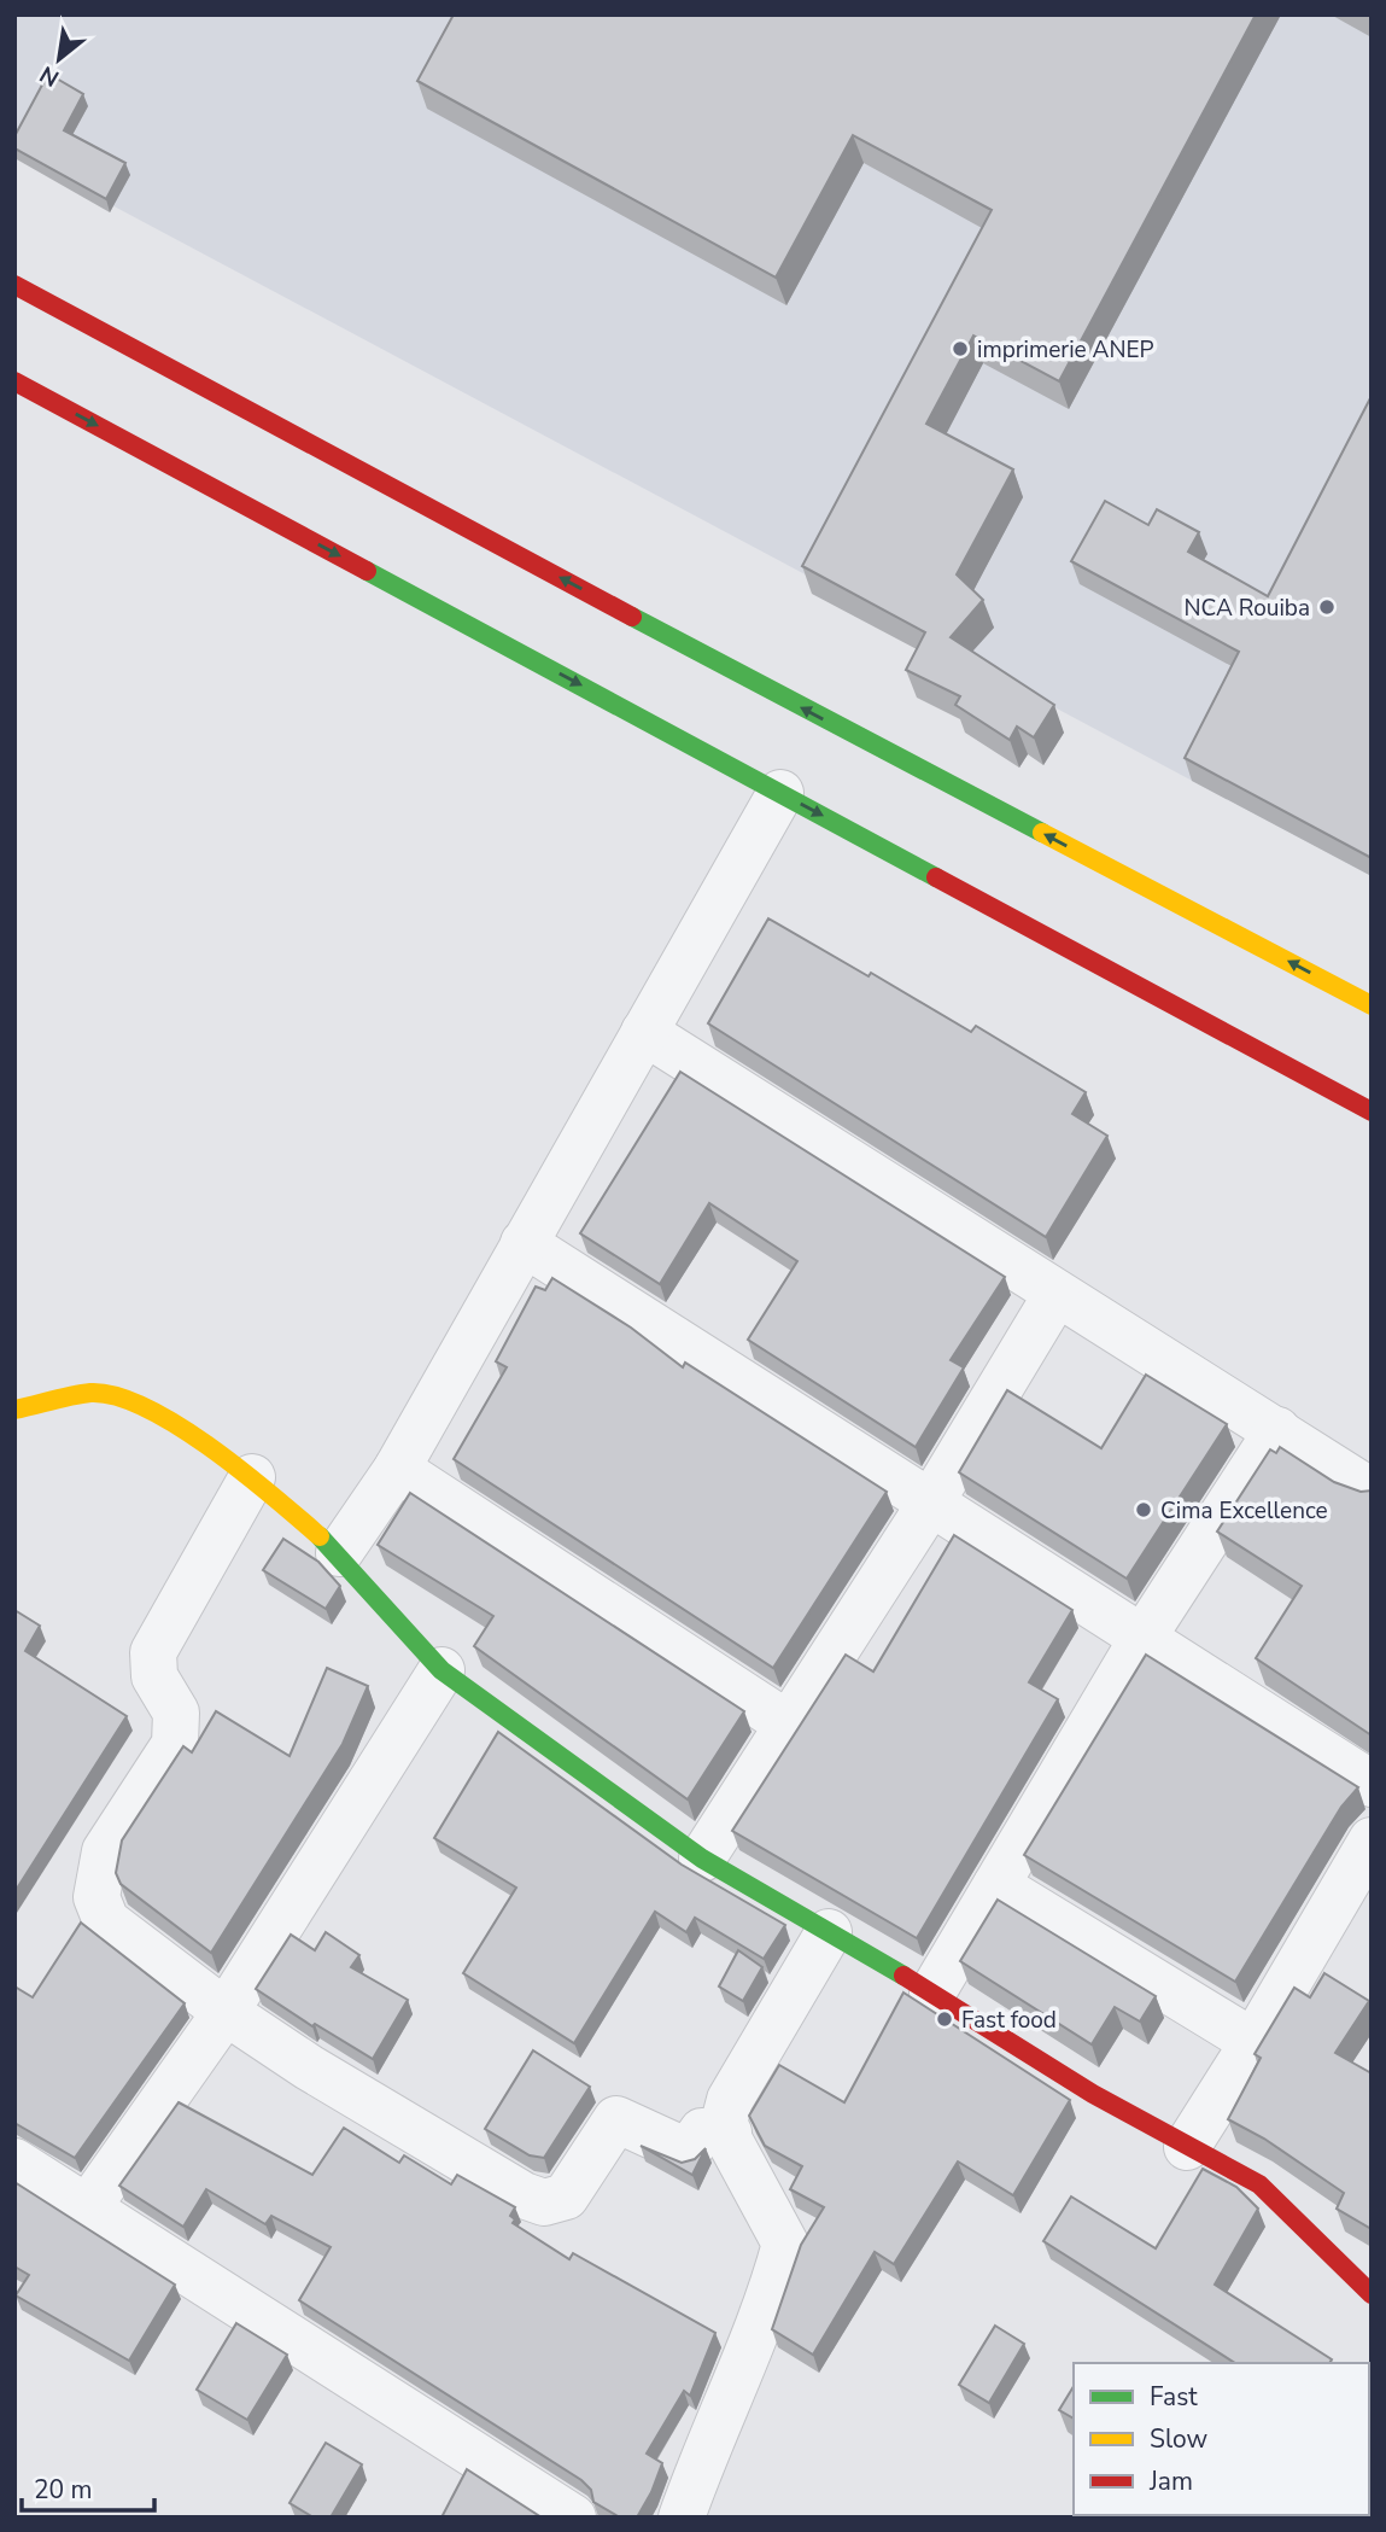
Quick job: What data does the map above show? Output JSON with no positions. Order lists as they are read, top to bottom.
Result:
{
  "places": [
    "imprimerie ANEP",
    "NCA Rouiba",
    "Cima Excellence",
    "Fast food"
  ],
  "legend": ["Fast", "Slow", "Jam"],
  "scale_bar": "20 m",
  "north": "bottom left"
}
